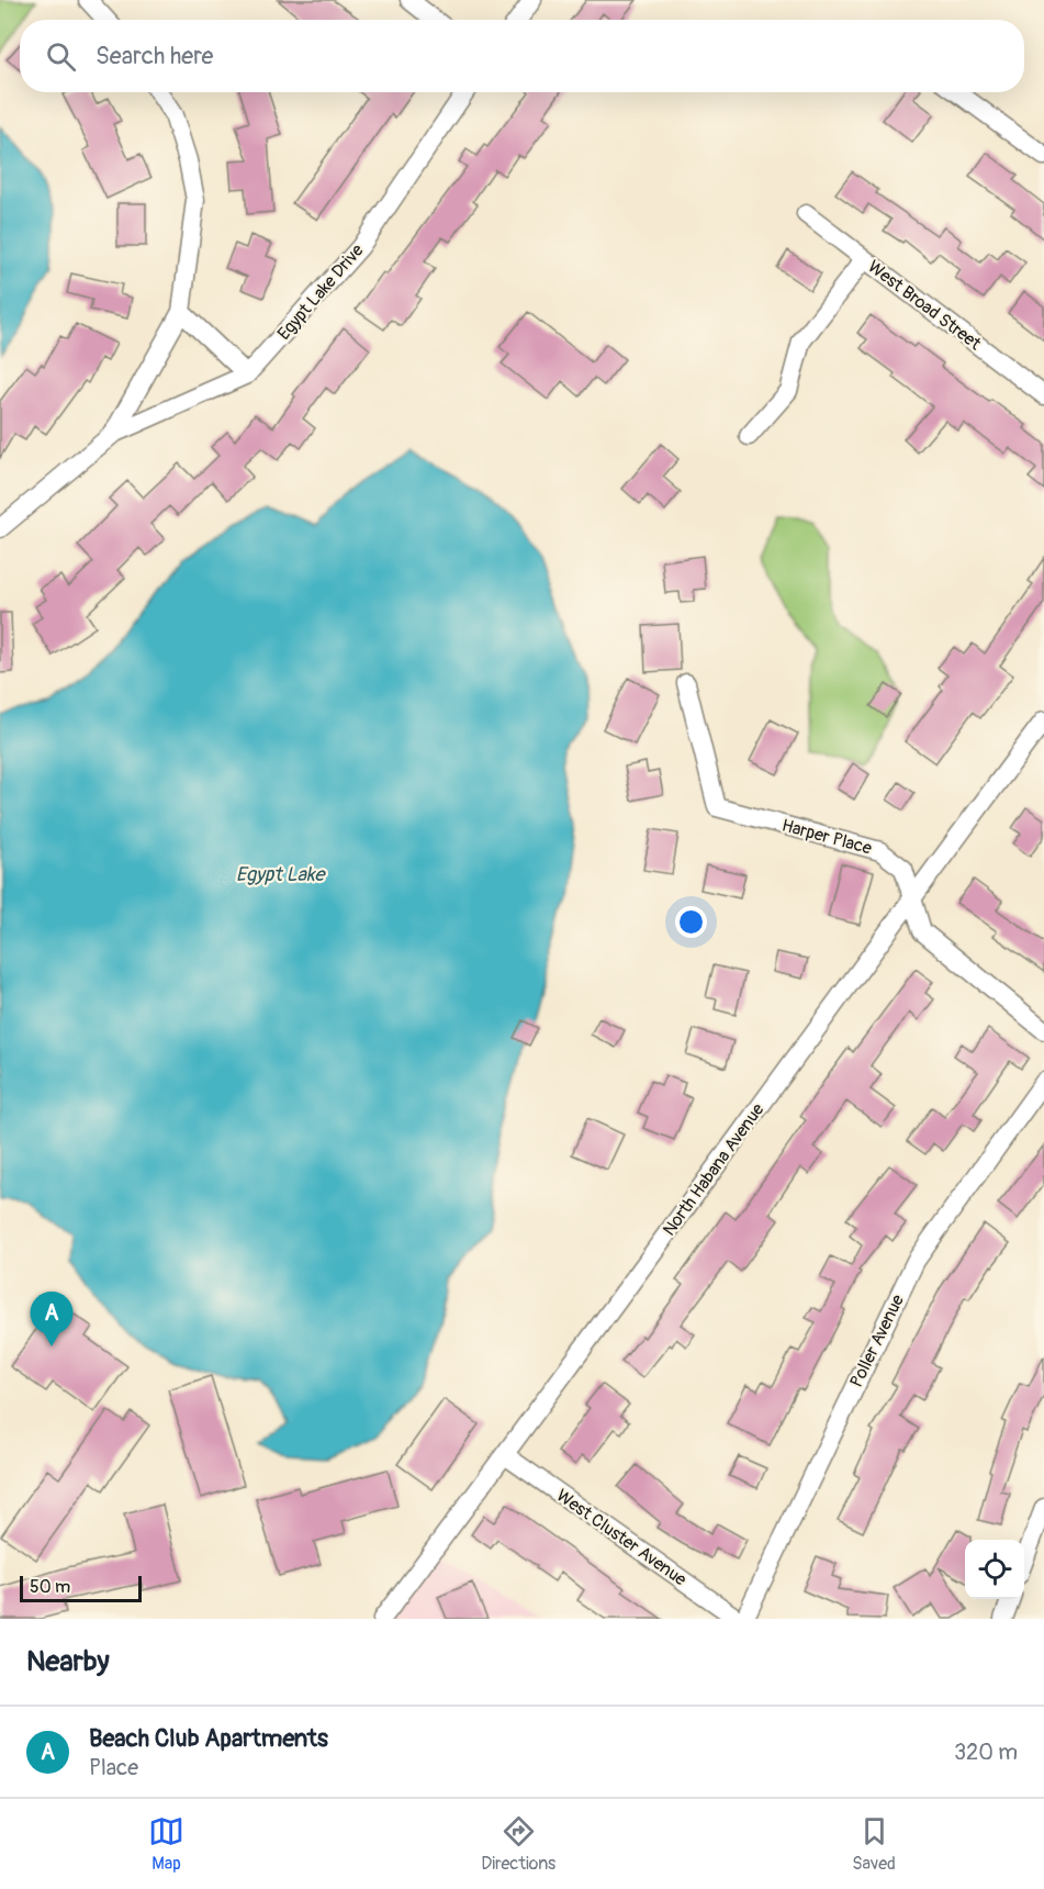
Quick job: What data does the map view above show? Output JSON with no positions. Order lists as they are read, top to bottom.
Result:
{
  "streets": {
    "street": [
      "Egypt Lake Drive",
      "West Broad Street",
      "Harper Place",
      "North Habana Avenue",
      "Poller Avenue",
      "West Cluster Avenue"
    ]
  },
  "crossings": [
    ["Harper Place", "North Habana Avenue"],
    ["North Habana Avenue", "West Cluster Avenue"]
  ],
  "water": ["Egypt Lake"],
  "scale_bar": "50 m",
  "page": {
    "search": "Search here",
    "pins": "A",
    "scale": "50 m",
    "heading": "Nearby",
    "list": [
      {
        "mark": "A",
        "name": "Beach Club Apartments",
        "note": "Place",
        "value": "320 m"
      }
    ],
    "nav": ["Map", "Directions", "Saved"]
  }
}
